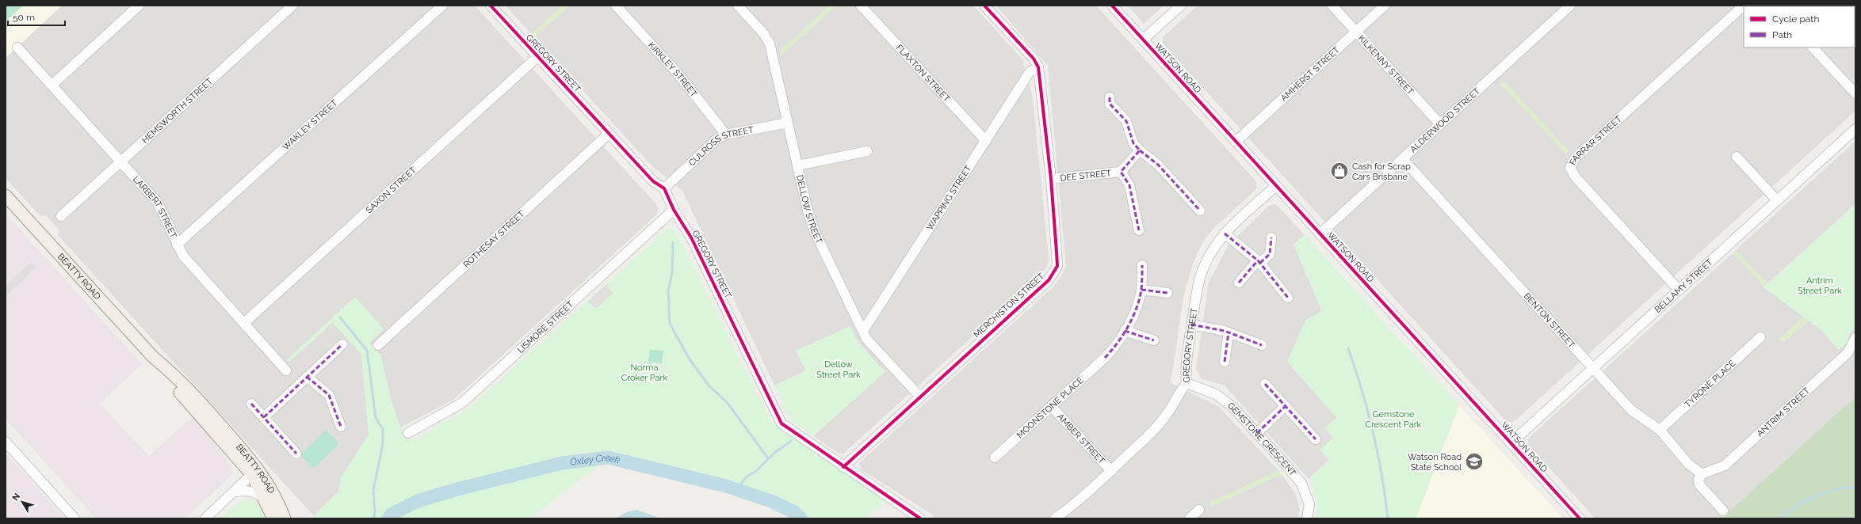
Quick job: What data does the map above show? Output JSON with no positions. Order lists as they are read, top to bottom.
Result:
{
  "streets": {
    "main road": ["BEATTY ROAD"],
    "street": [
      "GREGORY STREET",
      "KILKENNY STREET",
      "WATSON ROAD",
      "KIRKLEY STREET",
      "FLAXTON STREET",
      "AMHERST STREET",
      "HEMSWORTH STREET",
      "ALDERWOOD STREET",
      "WAKLEY STREET",
      "FARRAR STREET",
      "CULROSS STREET",
      "DEE STREET",
      "SAXON STREET",
      "WAPPING STREET",
      "LARBERT STREET",
      "DELLOW STREET",
      "ROTHESAY STREET",
      "BELLAMY STREET",
      "MERCHISTON STREET",
      "BENTON STREET",
      "LISMORE STREET",
      "TYRONE PLACE",
      "MOONSTONE PLACE",
      "ANTRIM STREET",
      "AMBER STREET",
      "GEMSTONE CRESCENT"
    ]
  },
  "crossings": [
    ["GREGORY STREET", "WATSON ROAD"],
    ["GREGORY STREET", "CULROSS STREET"],
    ["GREGORY STREET", "SAXON STREET"],
    ["GREGORY STREET", "ROTHESAY STREET"],
    ["GREGORY STREET", "MERCHISTON STREET"],
    ["GREGORY STREET", "LISMORE STREET"],
    ["GREGORY STREET", "AMBER STREET"],
    ["GREGORY STREET", "GEMSTONE CRESCENT"],
    ["KILKENNY STREET", "AMHERST STREET"],
    ["KILKENNY STREET", "ALDERWOOD STREET"],
    ["WATSON ROAD", "AMHERST STREET"],
    ["WATSON ROAD", "ALDERWOOD STREET"],
    ["WATSON ROAD", "BELLAMY STREET"],
    ["KIRKLEY STREET", "CULROSS STREET"],
    ["FLAXTON STREET", "WAPPING STREET"],
    ["HEMSWORTH STREET", "LARBERT STREET"],
    ["ALDERWOOD STREET", "BENTON STREET"],
    ["WAKLEY STREET", "LARBERT STREET"],
    ["FARRAR STREET", "BELLAMY STREET"],
    ["CULROSS STREET", "DELLOW STREET"],
    ["DEE STREET", "MERCHISTON STREET"],
    ["SAXON STREET", "LARBERT STREET"],
    ["WAPPING STREET", "DELLOW STREET"],
    ["WAPPING STREET", "MERCHISTON STREET"],
    ["DELLOW STREET", "MERCHISTON STREET"],
    ["BELLAMY STREET", "BENTON STREET"],
    ["BENTON STREET", "TYRONE PLACE"],
    ["BENTON STREET", "ANTRIM STREET"],
    ["MOONSTONE PLACE", "AMBER STREET"]
  ],
  "water": ["Oxley Creek"],
  "parks": [
    "Antrim Street Park",
    "Dellow Street Park",
    "Norma Croker Park",
    "Gemstone Crescent Park"
  ],
  "places": {
    "shop": ["Cash for Scrap Cars Brisbane"],
    "school or university": ["Watson Road State School"]
  },
  "legend": ["Cycle path", "Path"],
  "scale_bar": "50 m",
  "north": "top left"
}
